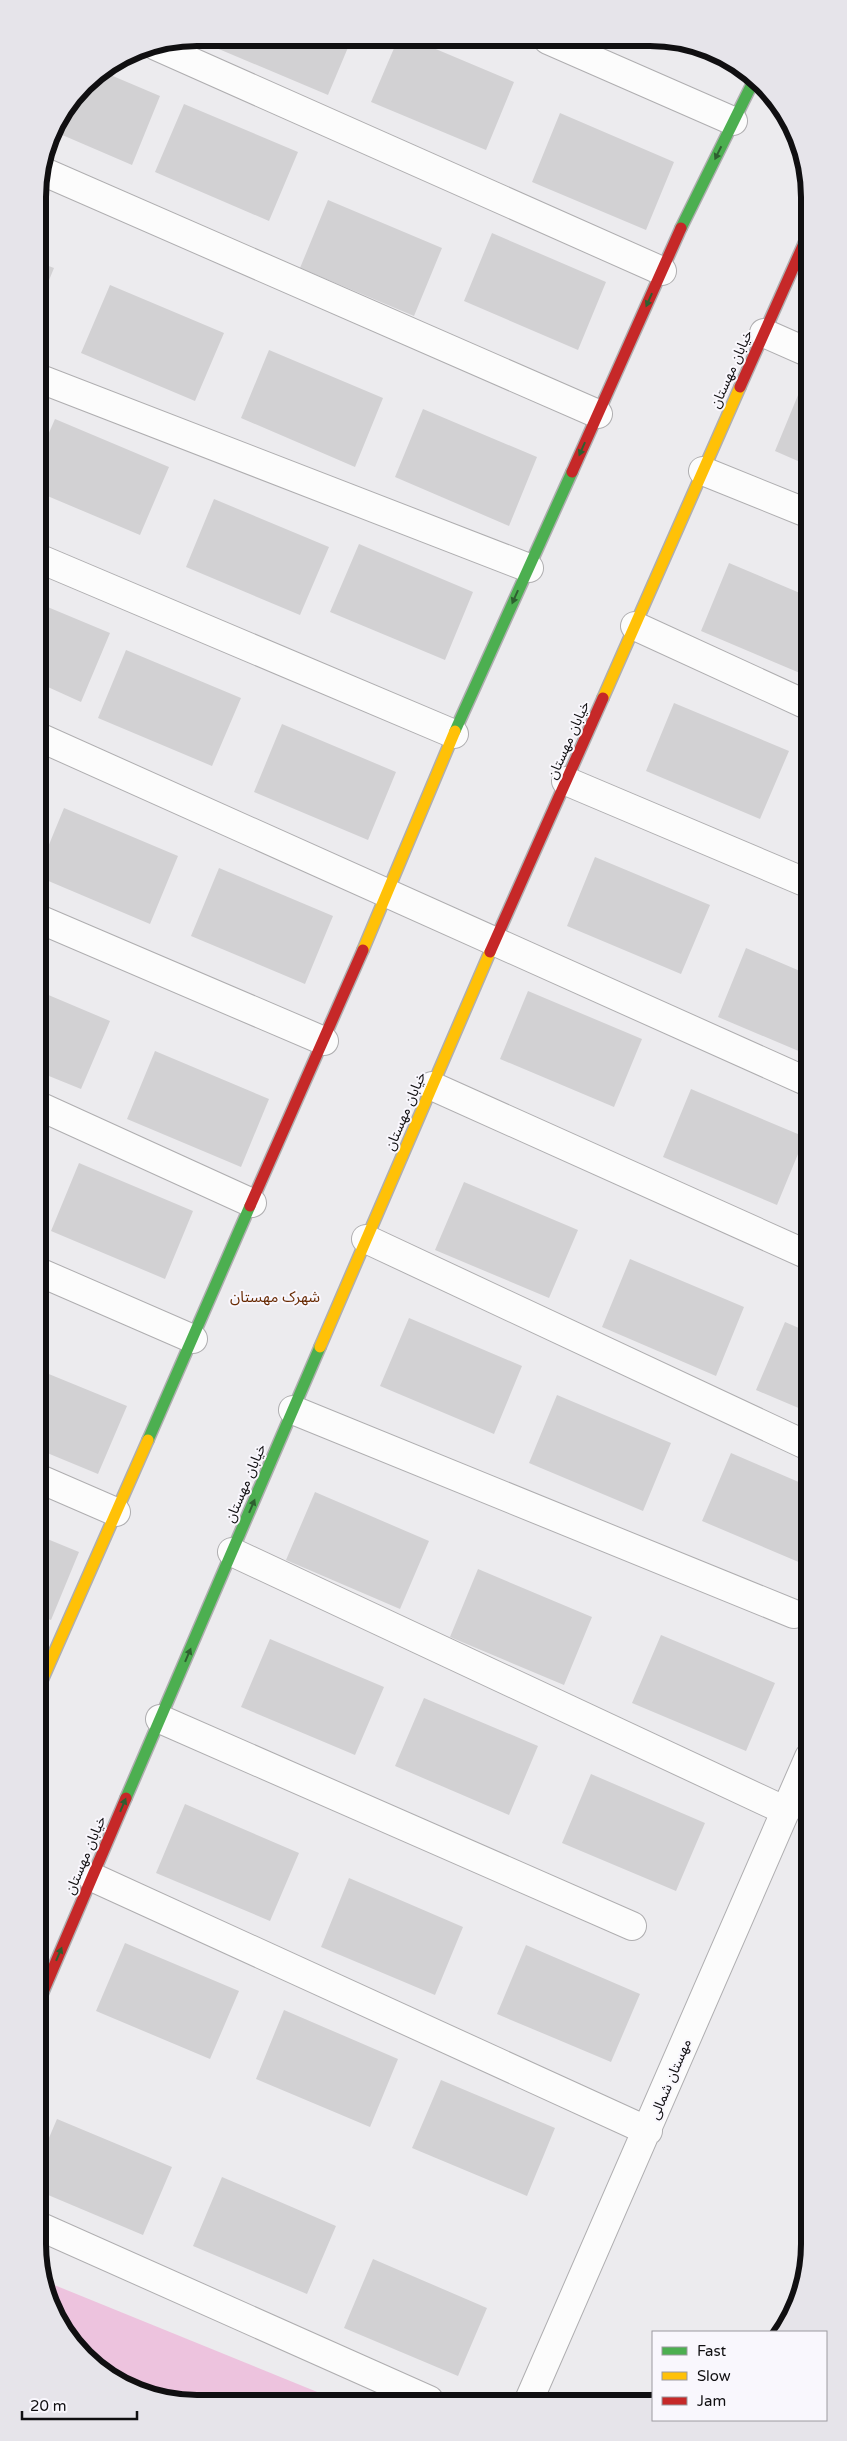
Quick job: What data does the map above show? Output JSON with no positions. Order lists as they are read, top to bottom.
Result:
{
  "streets": {
    "street": ["خیابان مهستان", "مهستان شمالی"]
  },
  "districts": ["شهرک مهستان"],
  "legend": ["Fast", "Slow", "Jam"],
  "scale_bar": "20 m"
}
